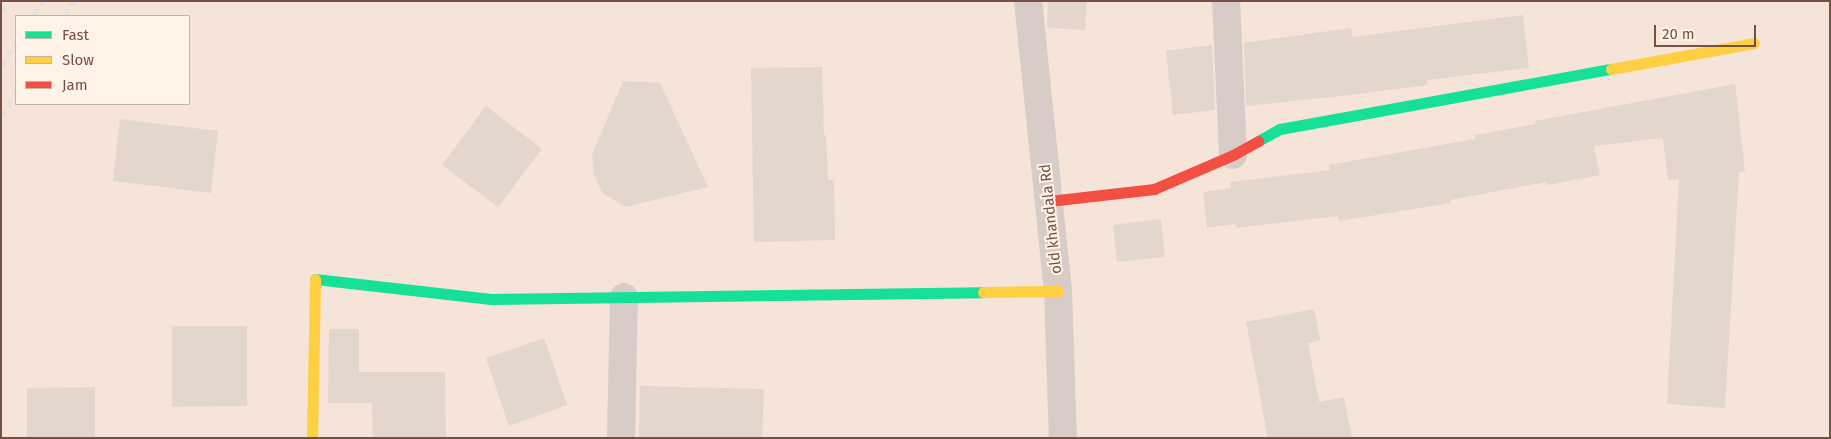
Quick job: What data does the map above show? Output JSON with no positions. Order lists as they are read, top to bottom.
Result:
{
  "streets": {
    "street": ["old khandala Rd"]
  },
  "legend": ["Fast", "Slow", "Jam"],
  "scale_bar": "20 m"
}
